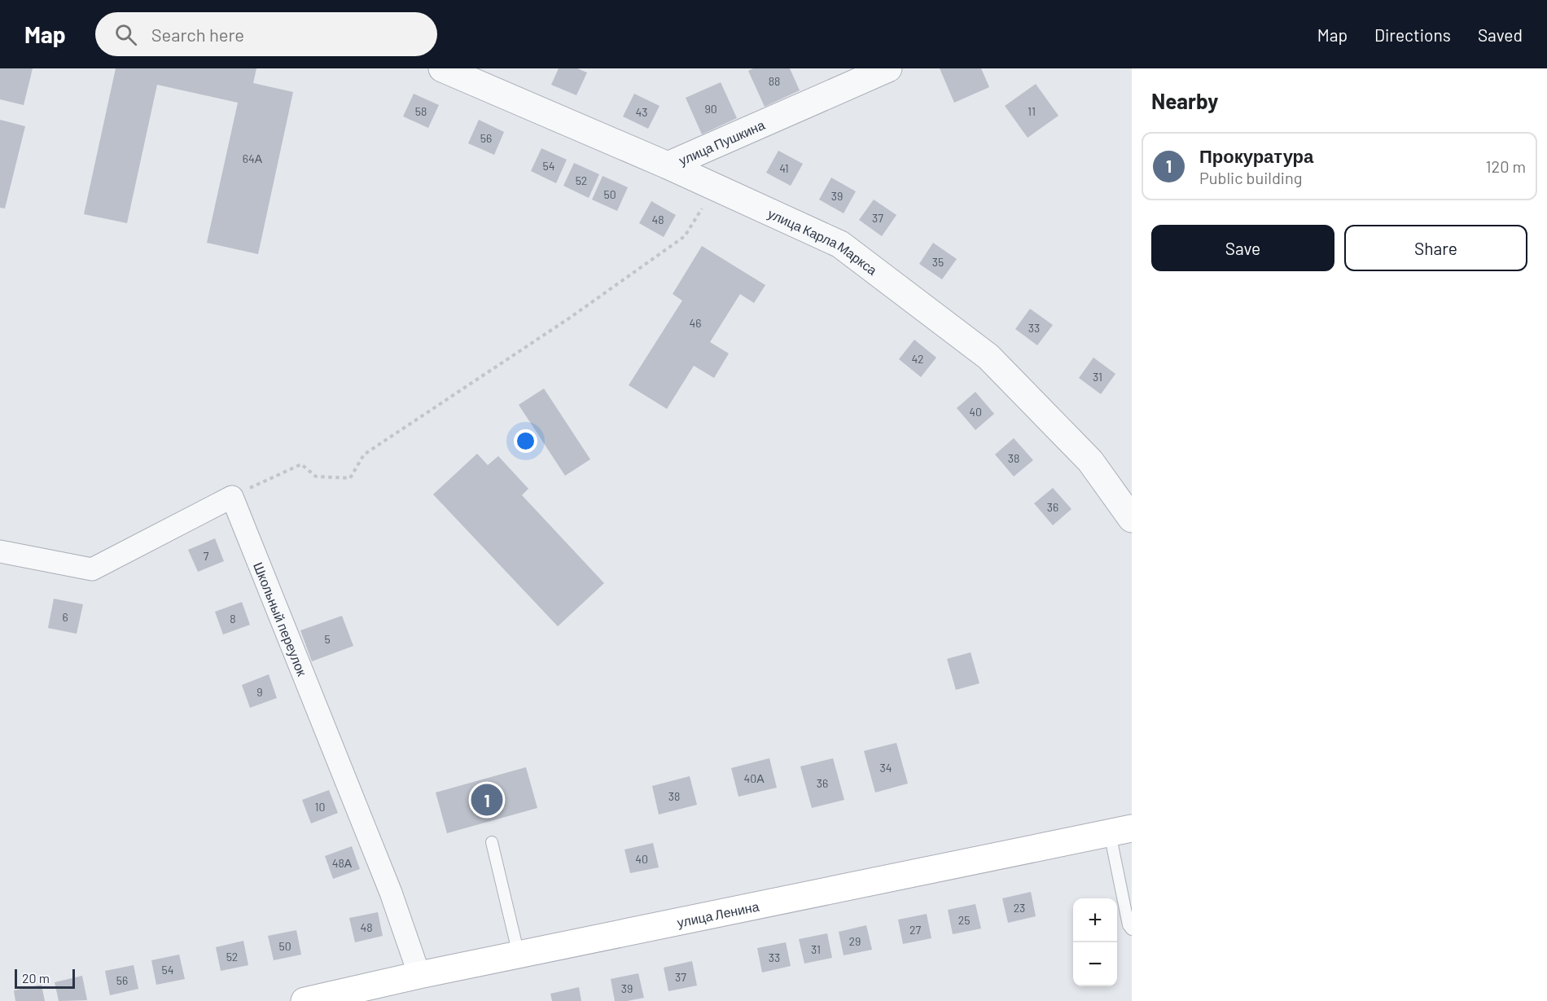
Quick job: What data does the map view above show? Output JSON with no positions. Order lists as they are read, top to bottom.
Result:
{
  "streets": {
    "main road": ["улица Ленина"],
    "street": ["улица Карла Маркса", "Школьный переулок"]
  },
  "crossings": [
    ["Школьный переулок", "улица Ленина"]
  ],
  "house_numbers": [
    "88",
    "90",
    "58",
    "11",
    "43",
    "56",
    "64А",
    "54",
    "41",
    "52",
    "50",
    "39",
    "37",
    "48",
    "35",
    "46",
    "33",
    "42",
    "31",
    "40",
    "38",
    "36",
    "7",
    "6",
    "8",
    "5",
    "9",
    "34",
    "40А",
    "36",
    "38",
    "10",
    "40",
    "48А",
    "23",
    "25",
    "48",
    "27",
    "29",
    "50",
    "31",
    "52",
    "33",
    "54",
    "37",
    "56",
    "39"
  ],
  "scale_bar": "20 m",
  "page": {
    "header": "Map",
    "search": "Search here",
    "nav": ["Map", "Directions", "Saved"],
    "heading": "Nearby",
    "list": [
      {
        "mark": "1",
        "name": "Прокуратура",
        "note": "Public building",
        "value": "120 m"
      }
    ],
    "buttons": ["Save", "Share"],
    "pins": "1",
    "map_buttons": ["+", "−"],
    "scale": "20 m"
  }
}
